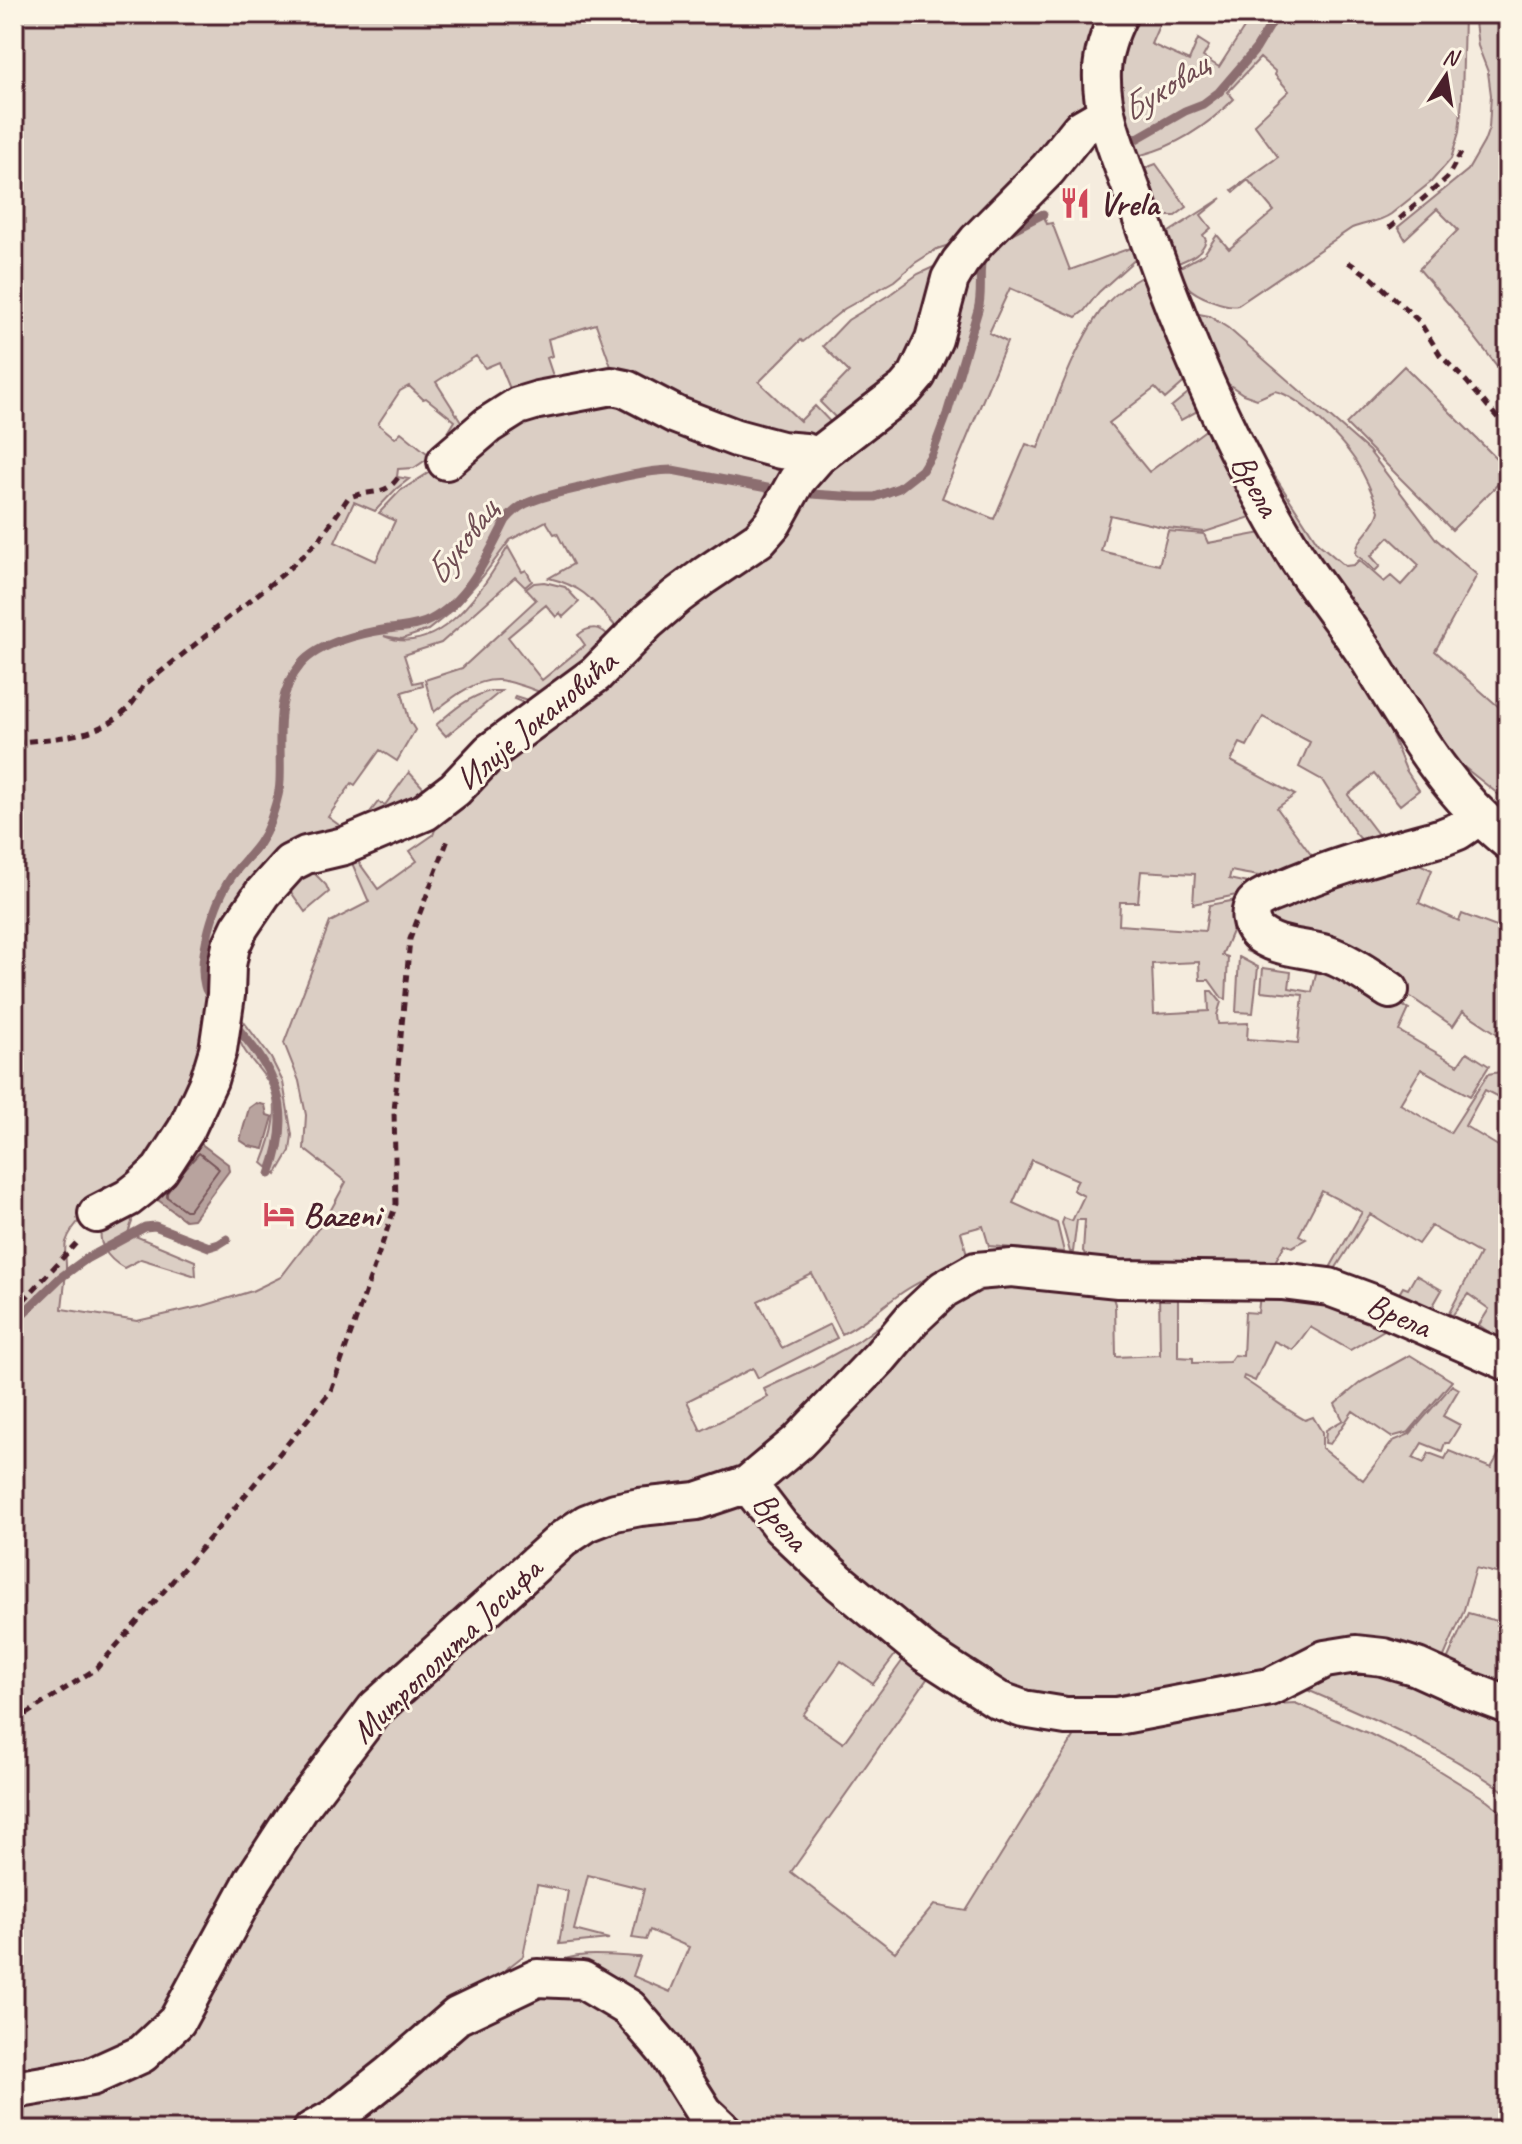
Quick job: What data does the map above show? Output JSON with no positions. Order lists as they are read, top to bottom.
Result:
{
  "streets": {
    "street": ["Врела", "Илије Јокановића", "Митрополита Јосифа"]
  },
  "crossings": [
    ["Врела", "Илије Јокановића"],
    ["Врела", "Митрополита Јосифа"]
  ],
  "water": ["Буковац"],
  "places": {
    "restaurant": ["Vrela"],
    "hotel": ["Bazeni"]
  },
  "north": "top"
}
